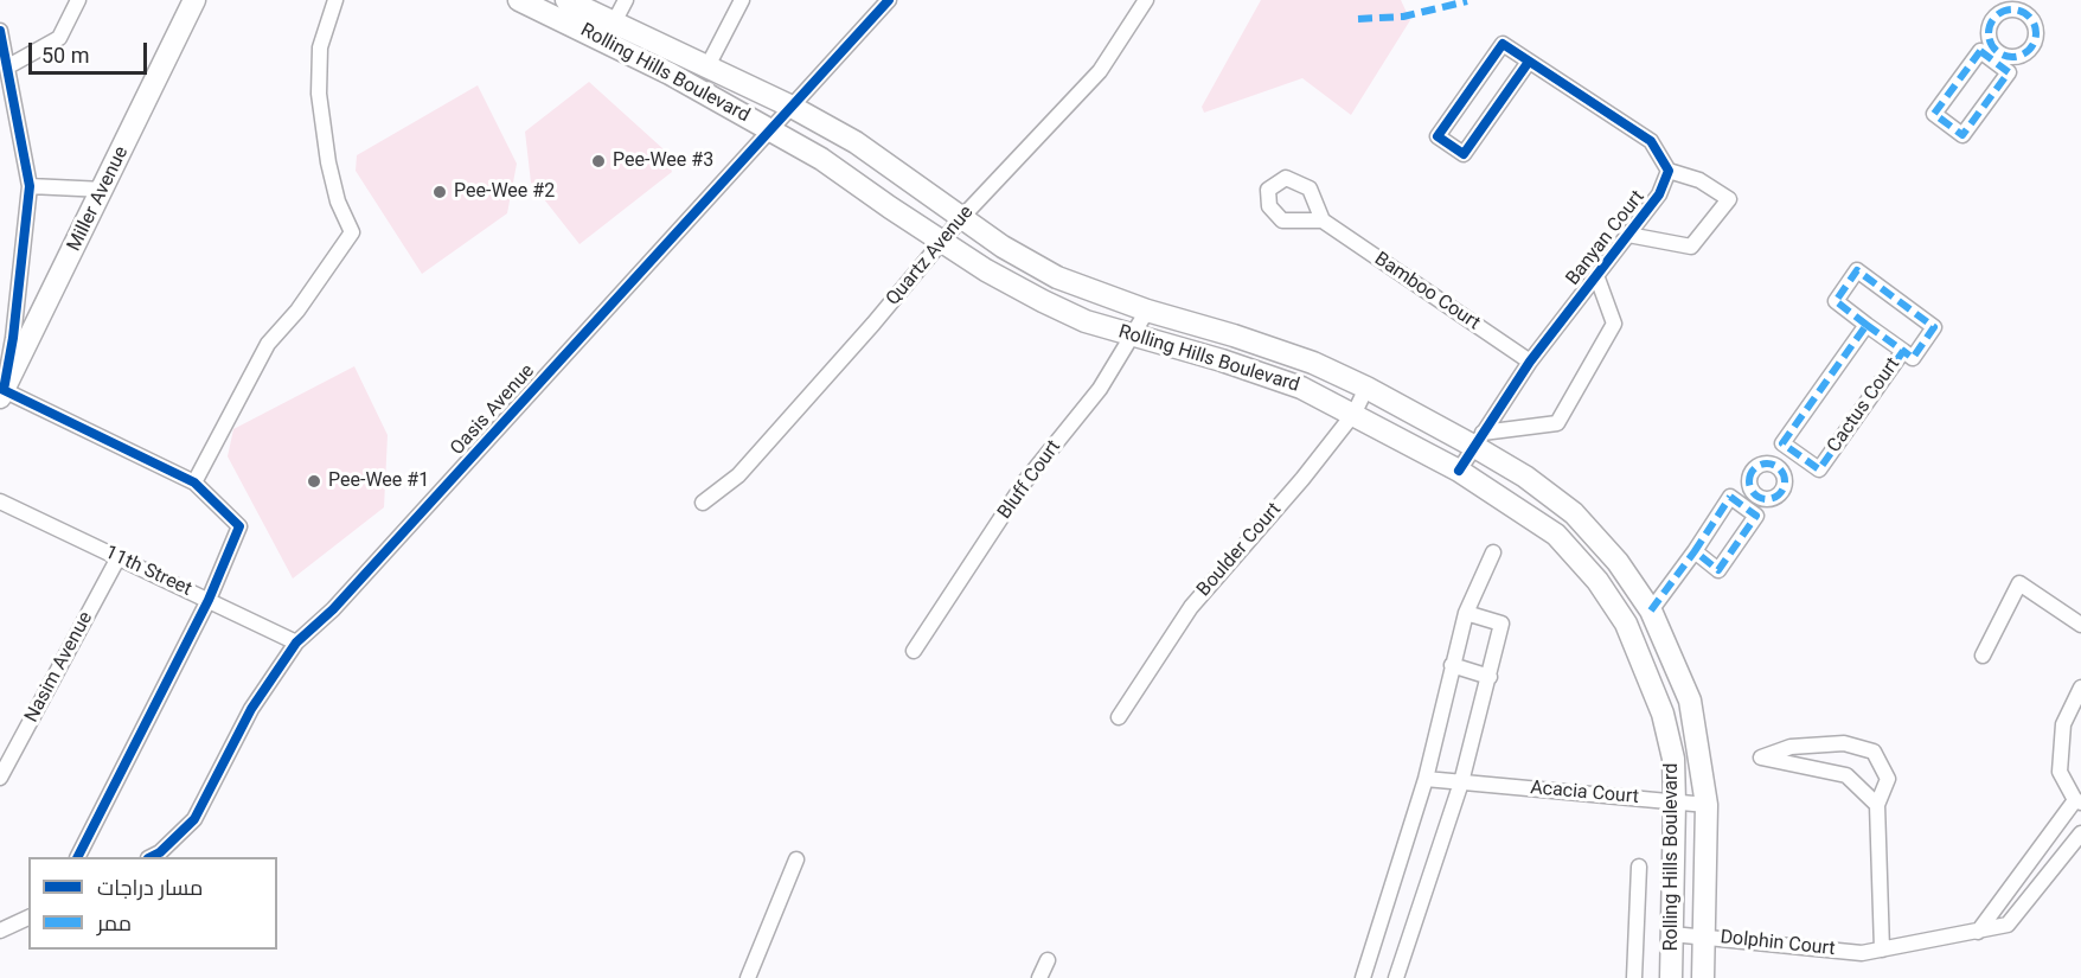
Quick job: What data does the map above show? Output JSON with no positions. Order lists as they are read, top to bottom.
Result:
{
  "streets": {
    "main road": ["Rolling Hills Boulevard", "Miller Avenue"],
    "street": [
      "Banyan Court",
      "Quartz Avenue",
      "Bamboo Court",
      "Cactus Court",
      "Oasis Avenue",
      "Bluff Court",
      "Boulder Court",
      "11th Street",
      "Nasim Avenue",
      "Acacia Court",
      "Dolphin Court"
    ]
  },
  "crossings": [
    ["Rolling Hills Boulevard", "Banyan Court"],
    ["Rolling Hills Boulevard", "Quartz Avenue"],
    ["Rolling Hills Boulevard", "Oasis Avenue"],
    ["Rolling Hills Boulevard", "Bluff Court"],
    ["Rolling Hills Boulevard", "Boulder Court"],
    ["Rolling Hills Boulevard", "Acacia Court"],
    ["Rolling Hills Boulevard", "Dolphin Court"],
    ["Banyan Court", "Bamboo Court"],
    ["Oasis Avenue", "11th Street"],
    ["11th Street", "Nasim Avenue"]
  ],
  "places": ["Pee-Wee #3", "Pee-Wee #2", "Pee-Wee #1"],
  "legend": ["مسار دراجات", "ممر"],
  "scale_bar": "50 m"
}
